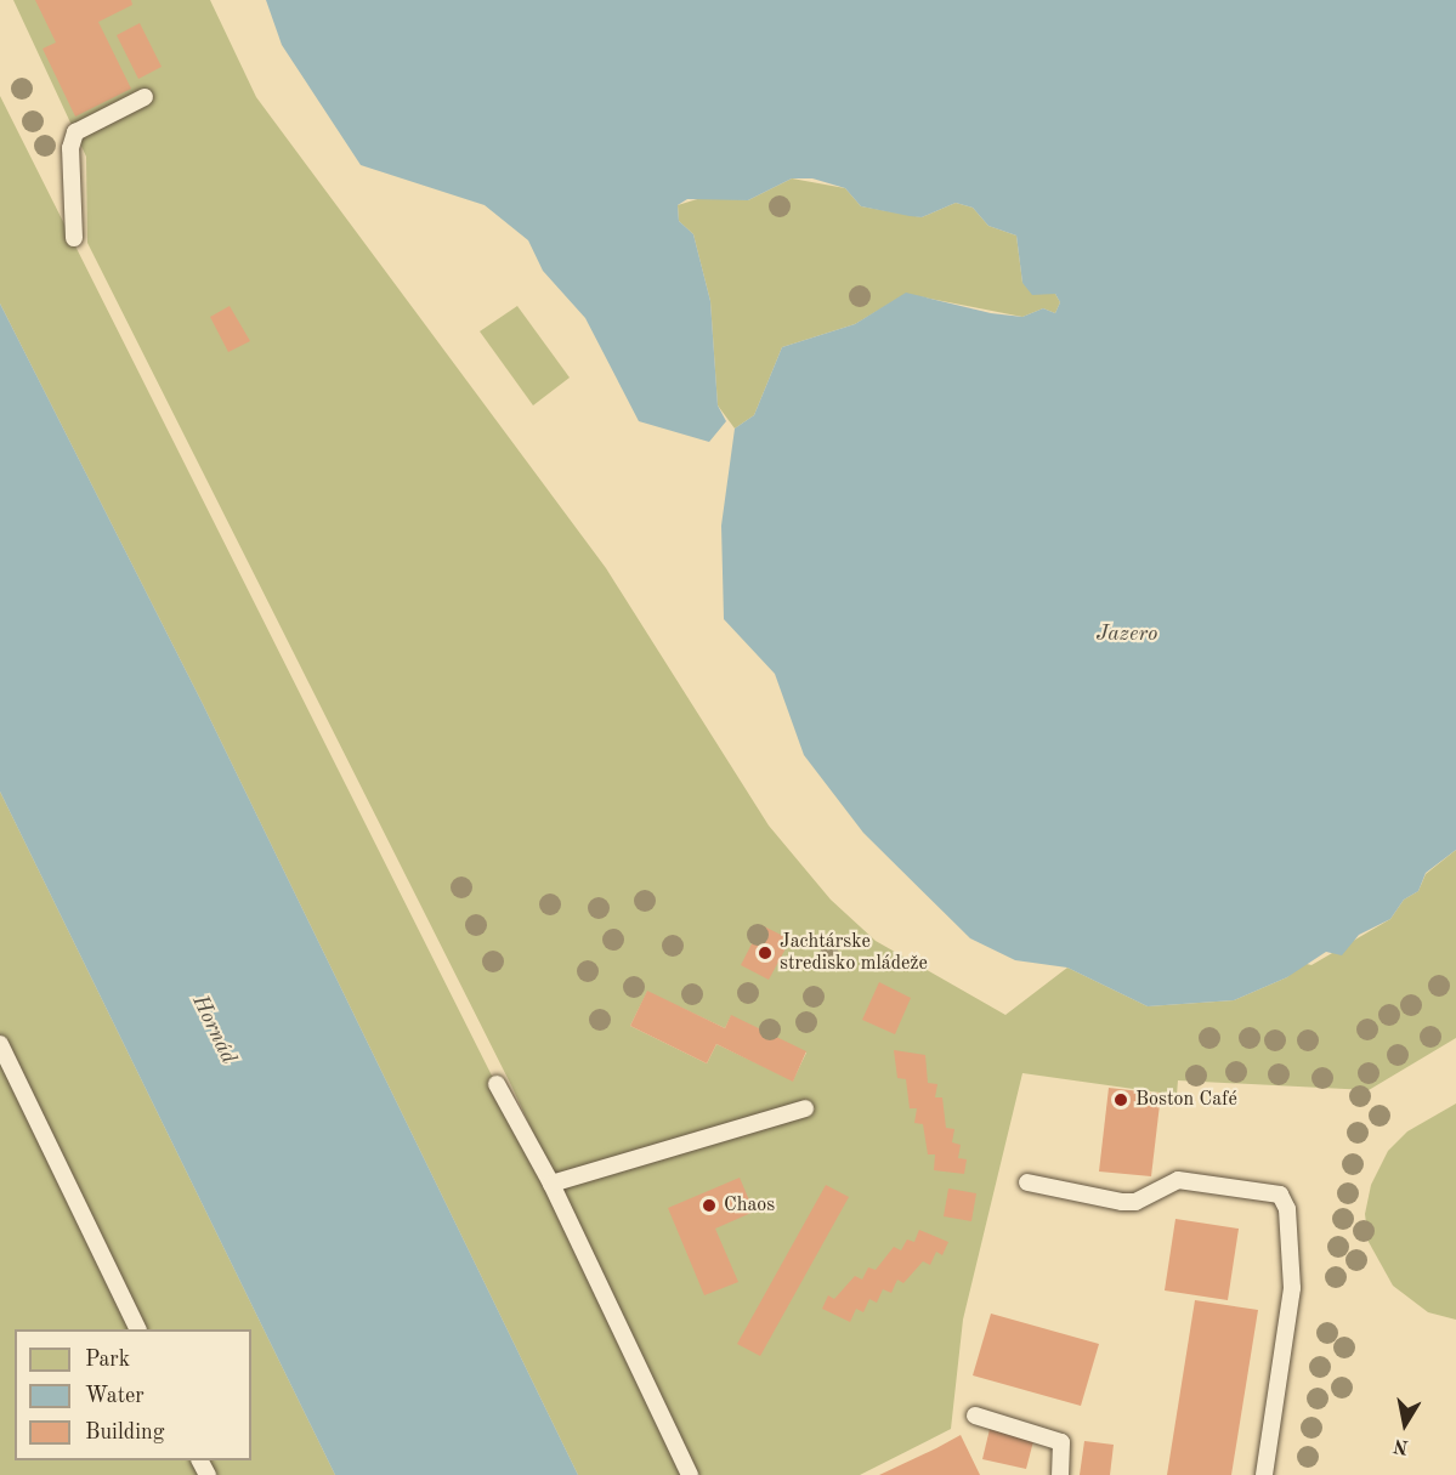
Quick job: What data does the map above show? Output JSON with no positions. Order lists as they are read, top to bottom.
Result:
{
  "water": ["Jazero", "Hornád"],
  "places": ["Jachtárske stredisko mládeže", "Boston Café", "Chaos"],
  "legend": ["Park", "Water", "Building"],
  "north": "bottom"
}
